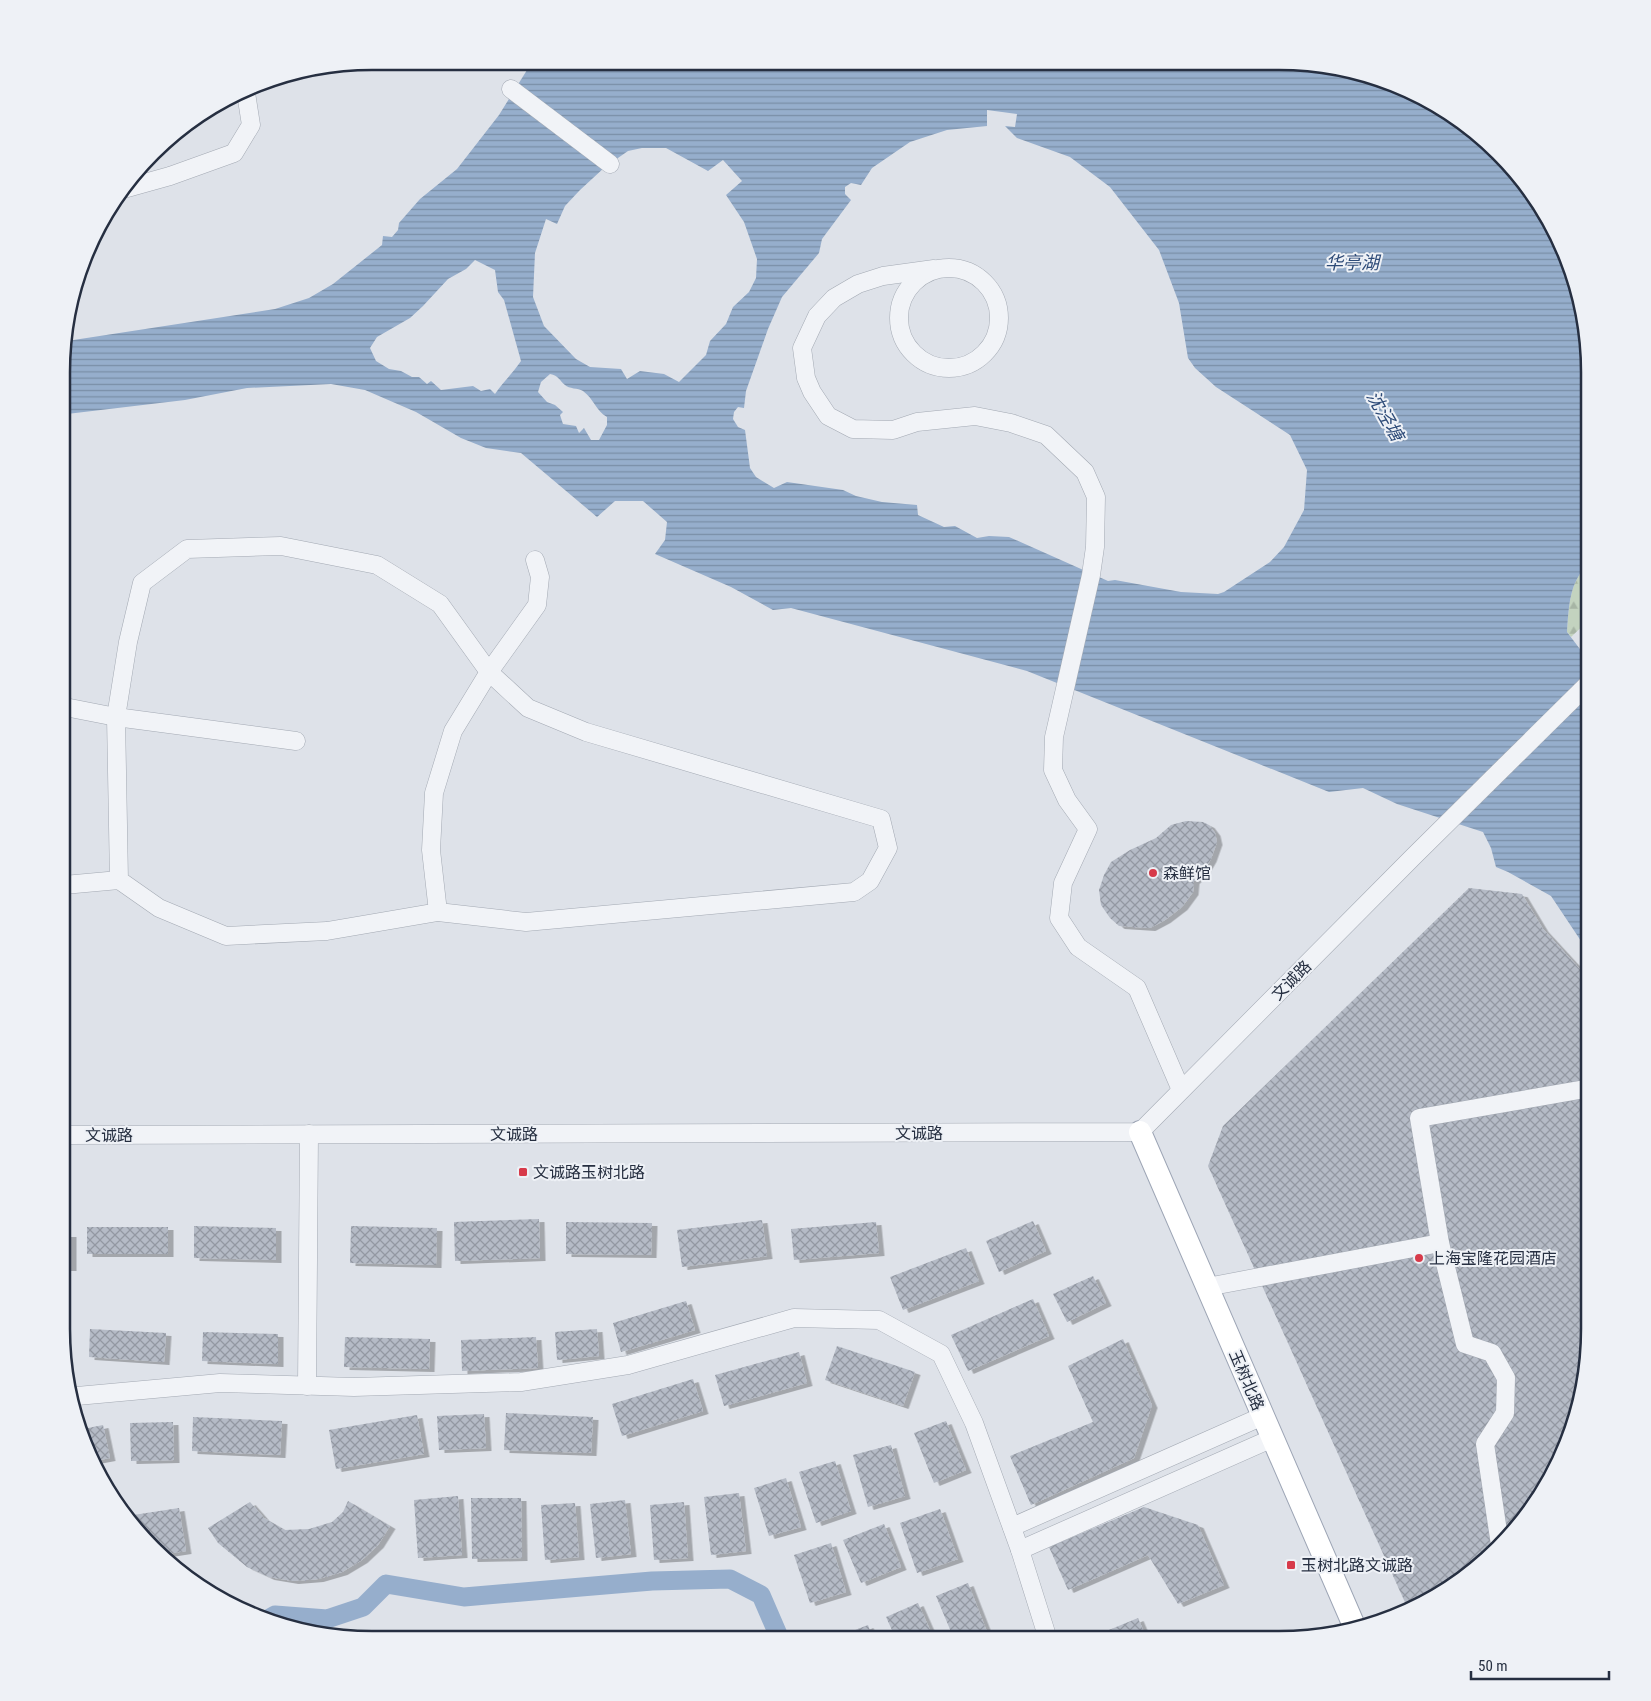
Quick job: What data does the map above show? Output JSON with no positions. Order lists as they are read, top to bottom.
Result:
{
  "streets": {
    "main road": ["玉树北路"],
    "street": ["文诚路"]
  },
  "crossings": [
    ["文诚路", "玉树北路"]
  ],
  "water": ["华亭湖", "沈泾塘"],
  "places": {
    "other": ["森鲜馆", "上海宝隆花园酒店"],
    "transit": ["文诚路玉树北路", "玉树北路文诚路"]
  },
  "scale_bar": "50 m"
}
